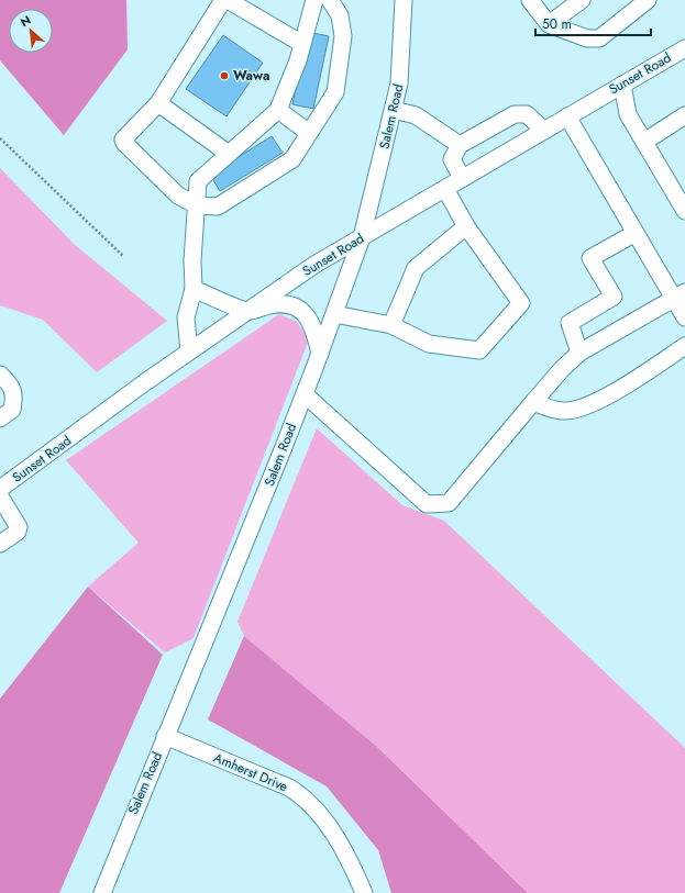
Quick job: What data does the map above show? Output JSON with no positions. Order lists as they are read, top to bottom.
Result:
{
  "streets": {
    "street": ["Sunset Road", "Salem Road", "Amherst Drive"]
  },
  "crossings": [
    ["Sunset Road", "Salem Road"],
    ["Salem Road", "Amherst Drive"]
  ],
  "places": ["Wawa"],
  "scale_bar": "50 m",
  "north": "top left"
}
